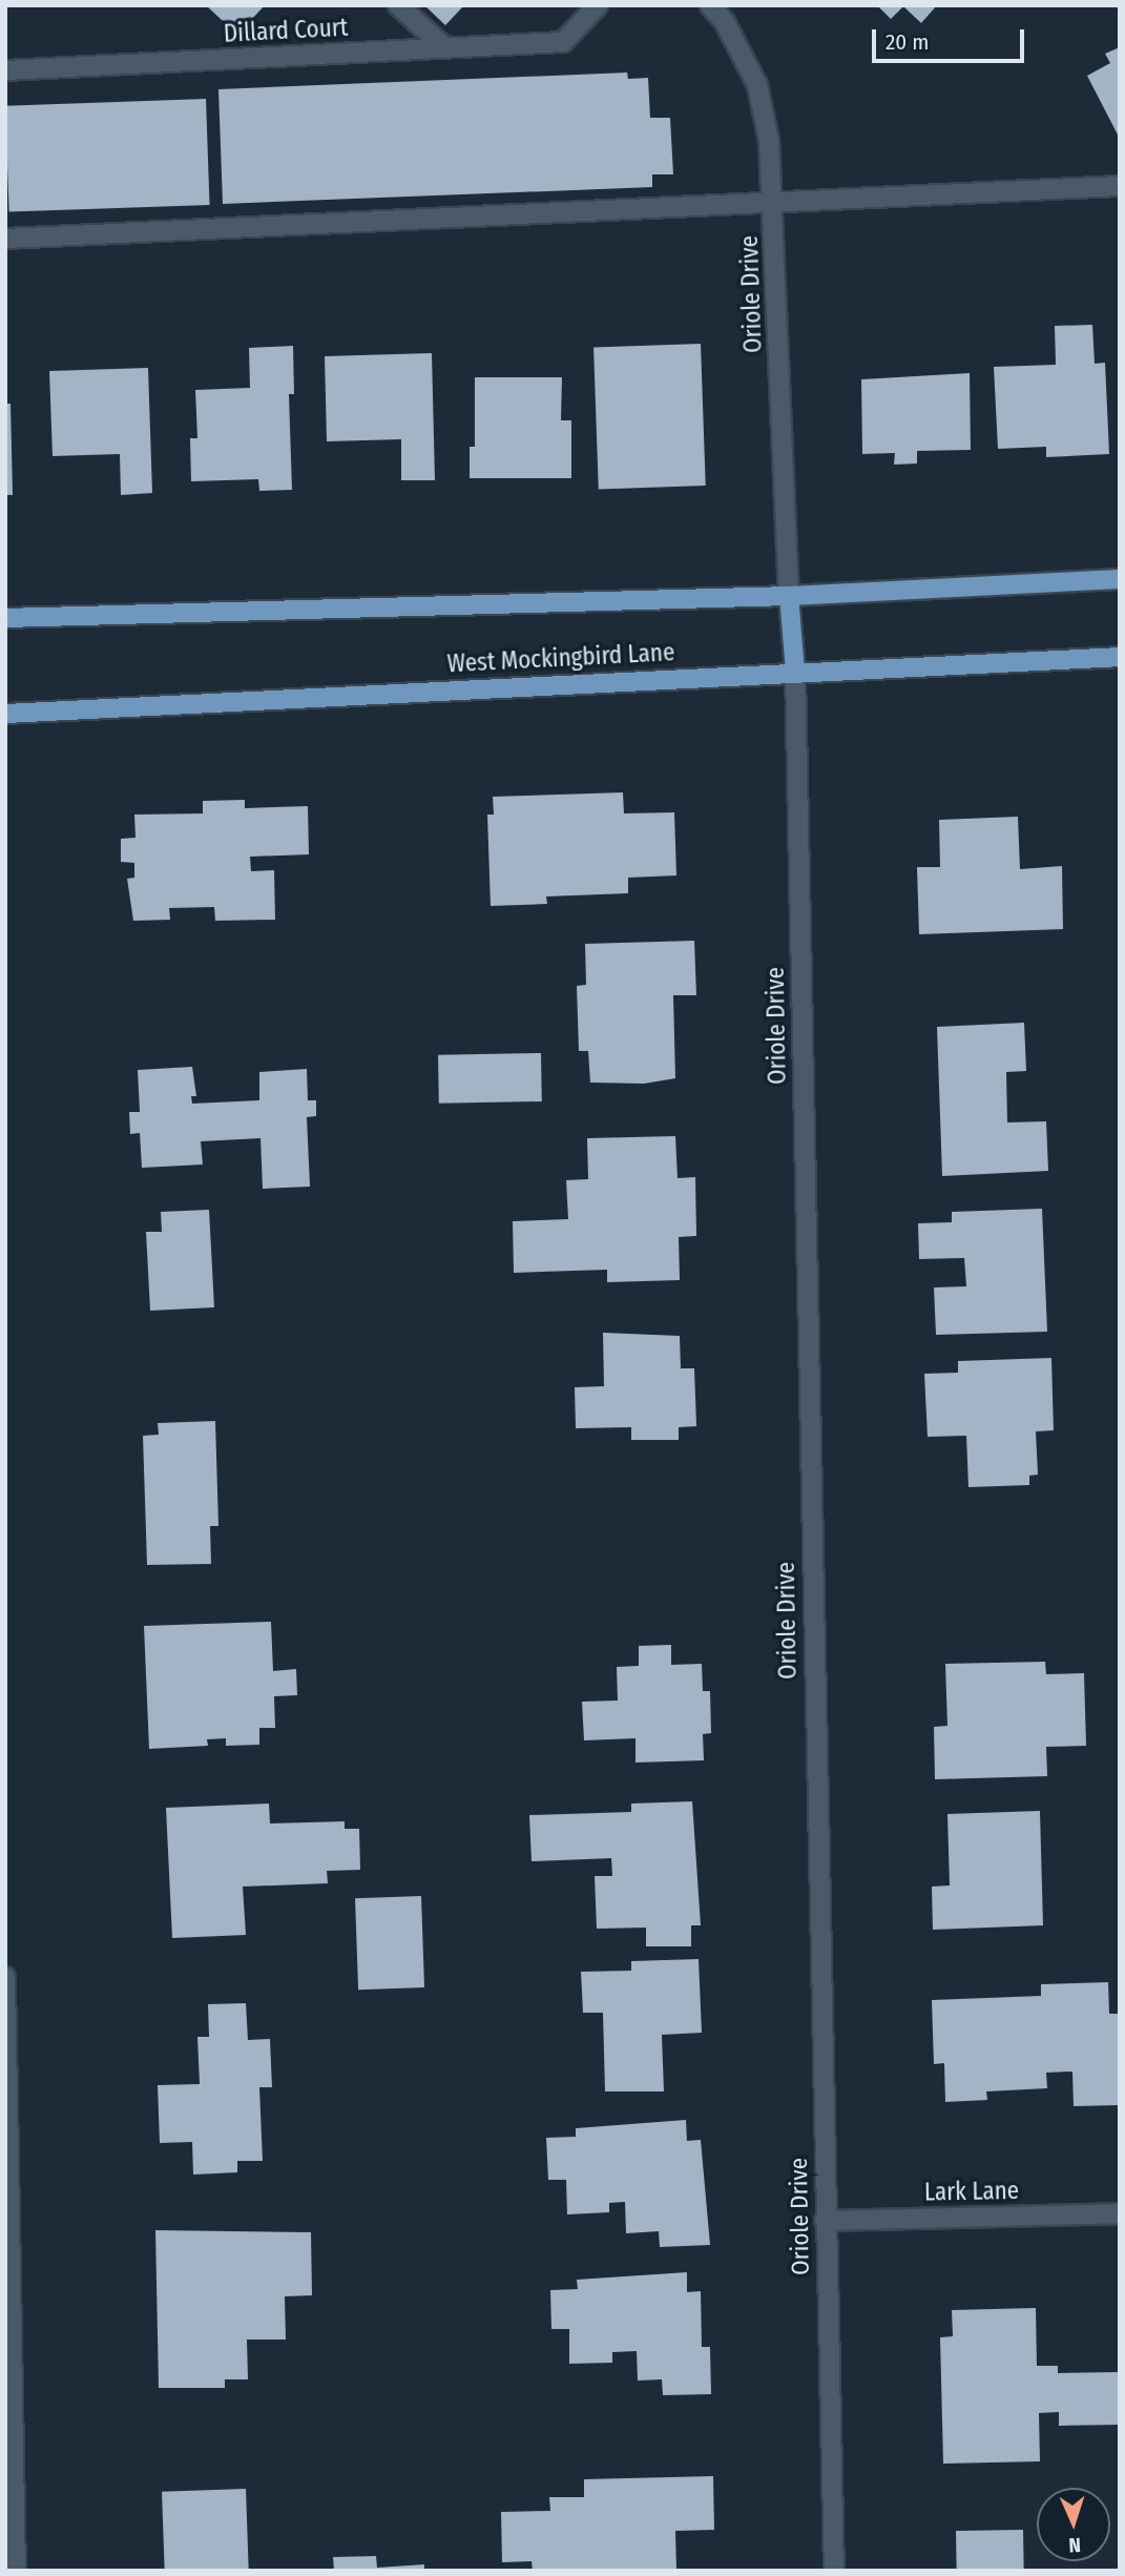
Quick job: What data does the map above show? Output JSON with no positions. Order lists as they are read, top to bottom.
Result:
{
  "streets": {
    "main road": ["West Mockingbird Lane"],
    "street": ["Dillard Court", "Oriole Drive", "Lark Lane"]
  },
  "crossings": [
    ["Oriole Drive", "West Mockingbird Lane"],
    ["Oriole Drive", "Lark Lane"]
  ],
  "scale_bar": "20 m",
  "north": "bottom"
}
